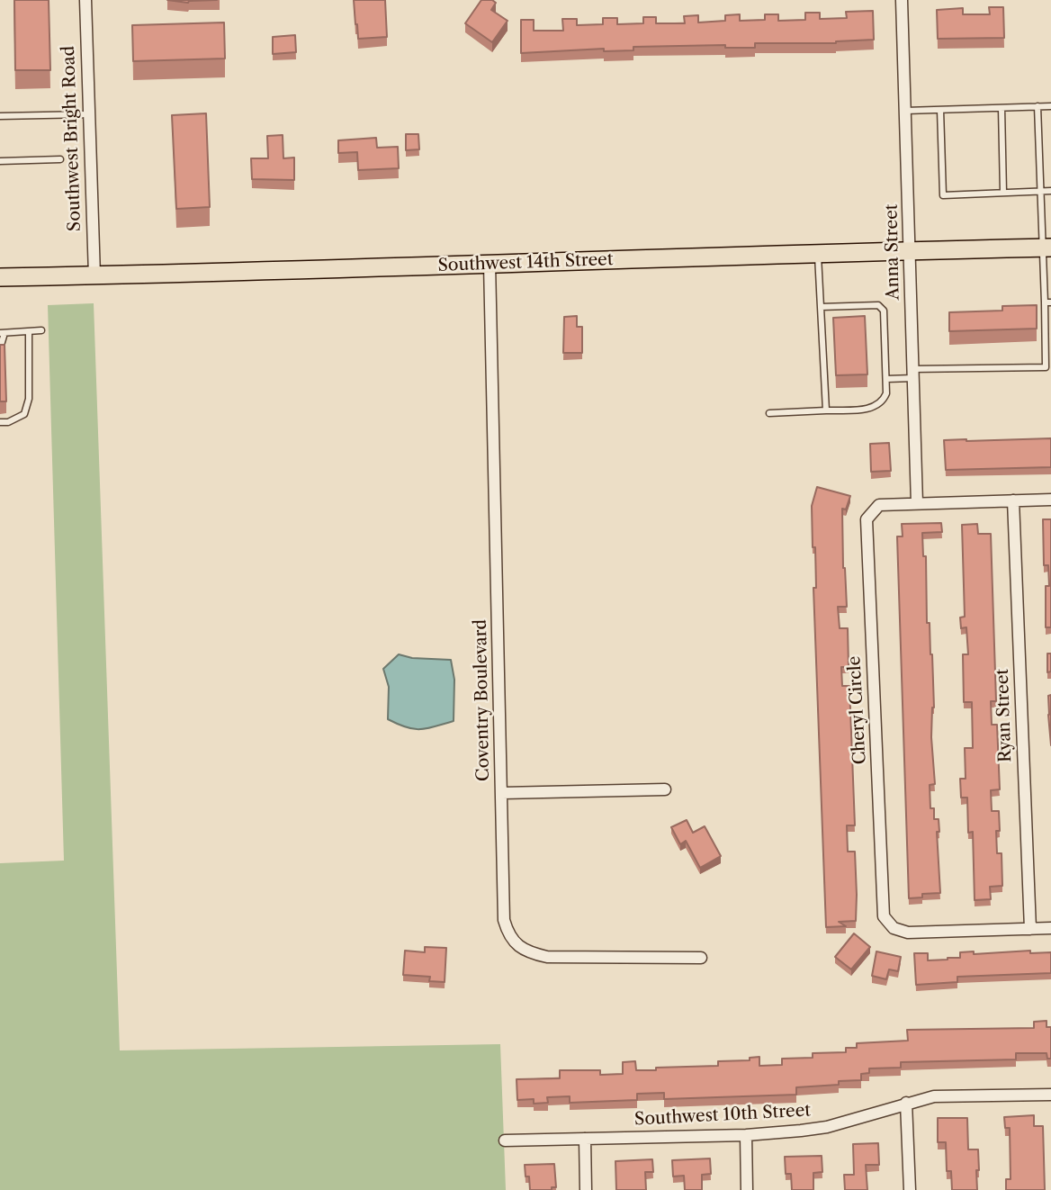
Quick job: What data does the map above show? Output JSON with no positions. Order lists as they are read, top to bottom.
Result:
{
  "streets": {
    "main road": ["Southwest 14th Street"],
    "street": [
      "Southwest Bright Road",
      "Anna Street",
      "Coventry Boulevard",
      "Cheryl Circle",
      "Ryan Street",
      "Southwest 10th Street"
    ]
  },
  "crossings": [
    ["Southwest Bright Road", "Southwest 14th Street"],
    ["Anna Street", "Southwest 14th Street"],
    ["Anna Street", "Cheryl Circle"],
    ["Southwest 14th Street", "Coventry Boulevard"],
    ["Cheryl Circle", "Ryan Street"]
  ]
}
